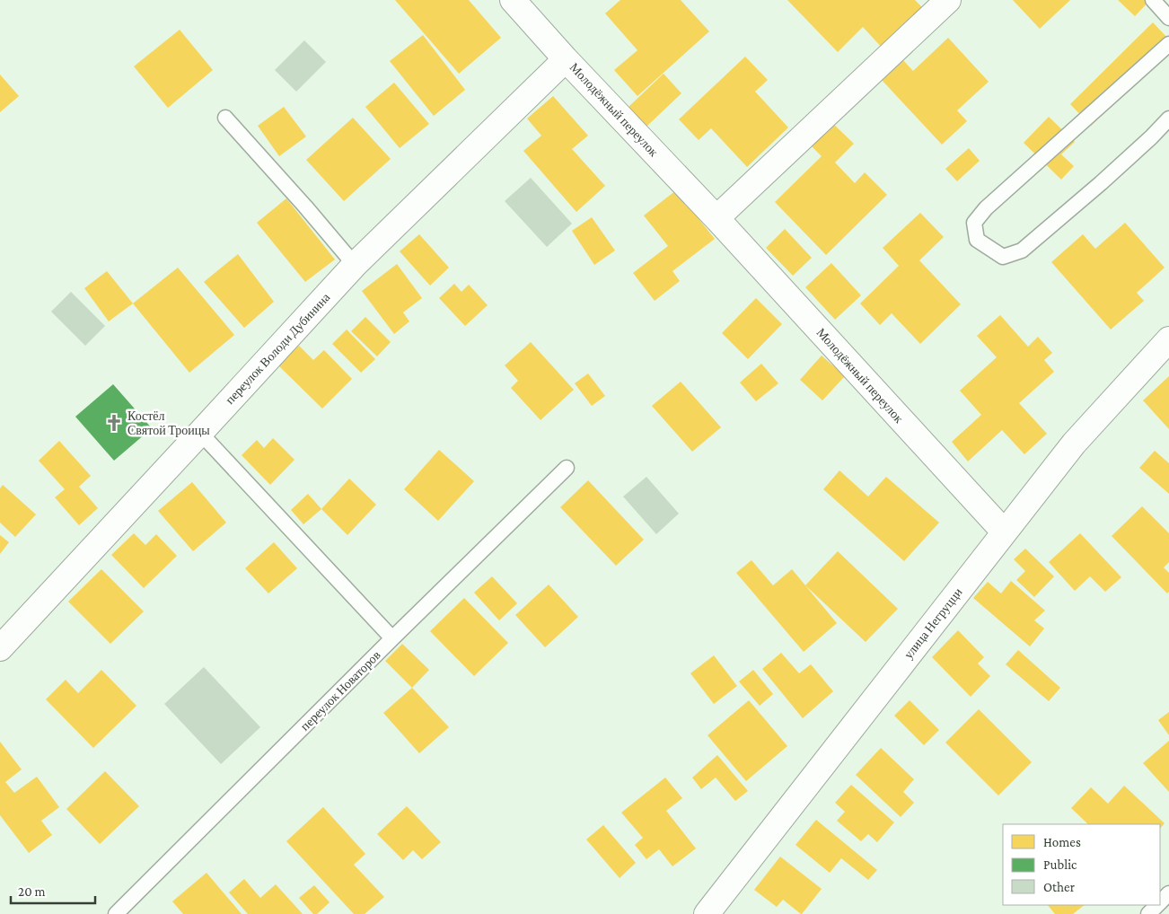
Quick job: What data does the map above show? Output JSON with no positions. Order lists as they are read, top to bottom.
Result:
{
  "streets": {
    "street": ["Молодёжный переулок", "переулок Володи Дубинина", "улица Негруцци"],
    "lane": ["переулок Новаторов"]
  },
  "crossings": [
    ["Молодёжный переулок", "переулок Володи Дубинина"],
    ["Молодёжный переулок", "улица Негруцци"]
  ],
  "places": {
    "church": ["Костёл Святой Троицы"]
  },
  "legend": ["Homes", "Public", "Other"],
  "scale_bar": "20 m"
}
